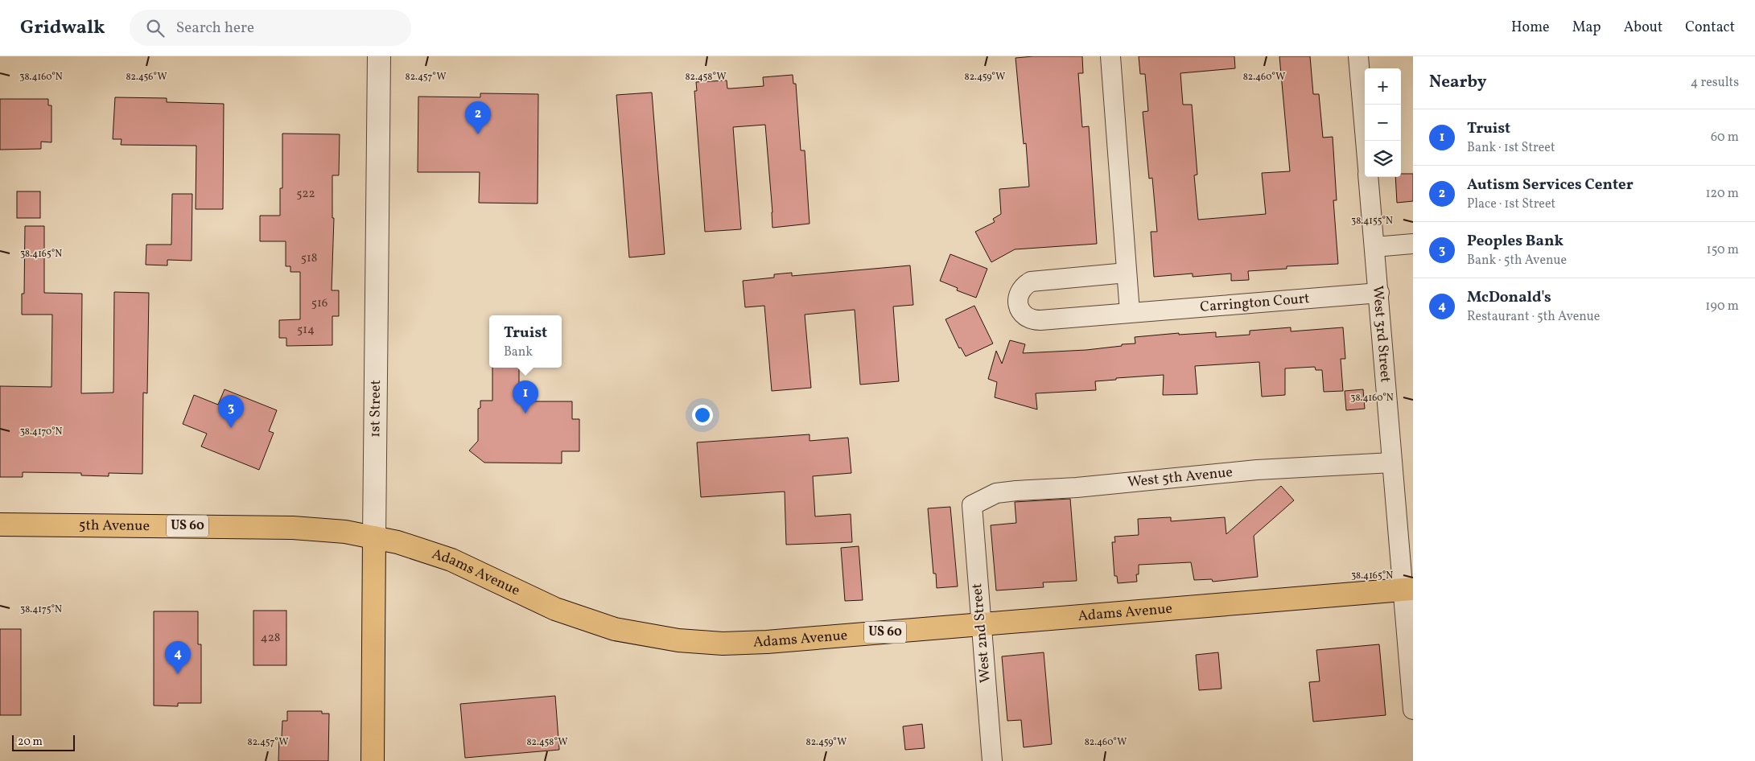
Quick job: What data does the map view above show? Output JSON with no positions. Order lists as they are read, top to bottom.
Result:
{
  "streets": {
    "main road": [
      "1st Street",
      "5th Avenue",
      "US 60",
      "Adams Avenue"
    ],
    "street": [
      "Carrington Court",
      "West 3rd Street",
      "West 5th Avenue",
      "West 2nd Street"
    ]
  },
  "crossings": [
    ["Carrington Court", "West 3rd Street"],
    ["West 3rd Street", "West 5th Avenue"],
    ["West 3rd Street", "Adams Avenue"],
    ["1st Street", "5th Avenue"],
    ["1st Street", "Adams Avenue"],
    ["West 5th Avenue", "West 2nd Street"],
    ["5th Avenue", "Adams Avenue"],
    ["Adams Avenue", "West 2nd Street"]
  ],
  "house_numbers": [
    "522",
    "518",
    "516",
    "514",
    "428"
  ],
  "scale_bar": "20 m",
  "page": {
    "header": "Gridwalk",
    "search": "Search here",
    "nav": [
      "Home",
      "Map",
      "About",
      "Contact"
    ],
    "heading": ["Nearby", "4 results"],
    "map_buttons": ["+", "−"],
    "pins": [
      "2",
      "1",
      "3",
      "4"
    ],
    "list": [
      {
        "mark": "1",
        "name": "Truist",
        "note": "Bank · 1st Street",
        "value": "60 m"
      },
      {
        "mark": "2",
        "name": "Autism Services Center",
        "note": "Place · 1st Street",
        "value": "120 m"
      },
      {
        "mark": "3",
        "name": "Peoples Bank",
        "note": "Bank · 5th Avenue",
        "value": "150 m"
      },
      {
        "mark": "4",
        "name": "McDonald's",
        "note": "Restaurant · 5th Avenue",
        "value": "190 m"
      }
    ],
    "popup": ["Truist", "Bank"],
    "scale": "20 m"
  },
  "coordinates": [
    "38.4160°N",
    "82.456°W",
    "82.457°W",
    "82.458°W",
    "82.459°W",
    "82.460°W",
    "38.4155°N",
    "38.4165°N",
    "38.4170°N",
    "38.4175°N"
  ]
}
